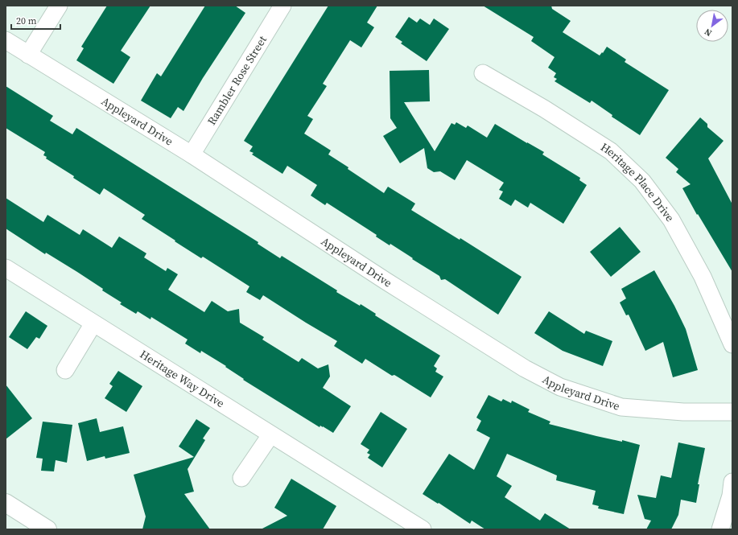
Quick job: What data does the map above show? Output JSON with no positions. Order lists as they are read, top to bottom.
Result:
{
  "streets": {
    "street": [
      "Rambler Rose Street",
      "Appleyard Drive",
      "Heritage Place Drive",
      "Heritage Way Drive"
    ]
  },
  "crossings": [
    ["Rambler Rose Street", "Appleyard Drive"]
  ],
  "scale_bar": "20 m",
  "north": "bottom left"
}
